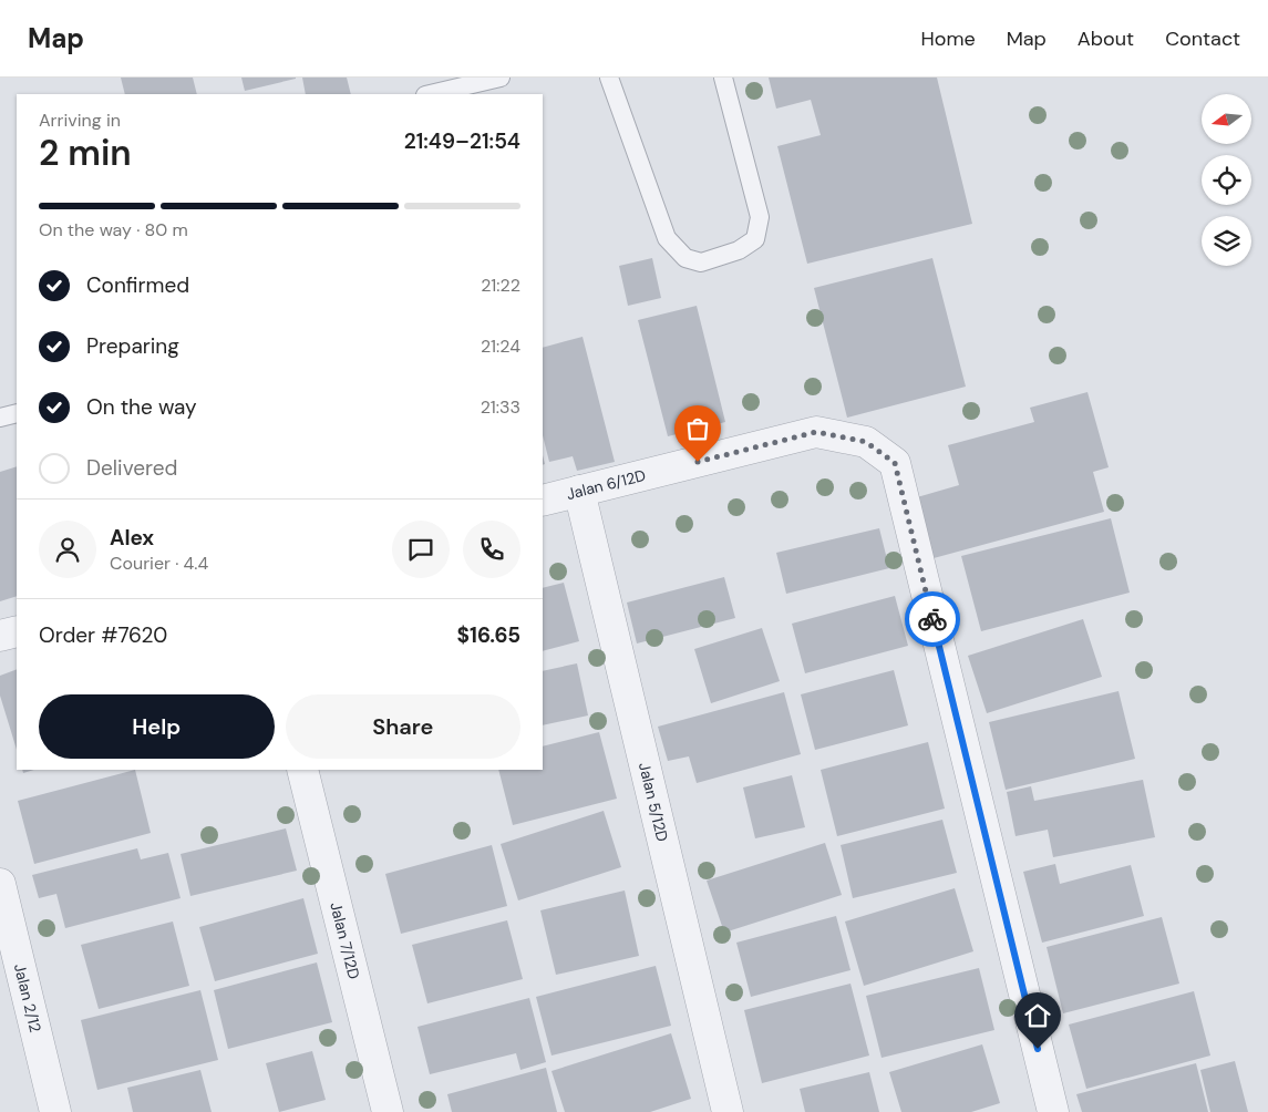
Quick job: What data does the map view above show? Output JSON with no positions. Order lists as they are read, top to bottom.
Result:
{
  "streets": {
    "street": [
      "Jalan 6/12D",
      "Jalan 5/12D",
      "Jalan 7/12D",
      "Jalan 2/12"
    ]
  },
  "crossings": [
    ["Jalan 6/12D", "Jalan 5/12D"]
  ],
  "north": "left",
  "page": {
    "header": "Map",
    "nav": [
      "Home",
      "Map",
      "About",
      "Contact"
    ],
    "heading": ["2 min", "Arriving in", "21:49–21:54"],
    "panel": [
      "Alex",
      "Courier · 4.4",
      "Order #7620",
      "$16.65"
    ],
    "bar": "On the way · 80 m",
    "list": [
      ["Confirmed", "21:22"],
      ["Preparing", "21:24"],
      ["On the way", "21:33"],
      "Delivered"
    ],
    "buttons": ["Help", "Share"]
  }
}
